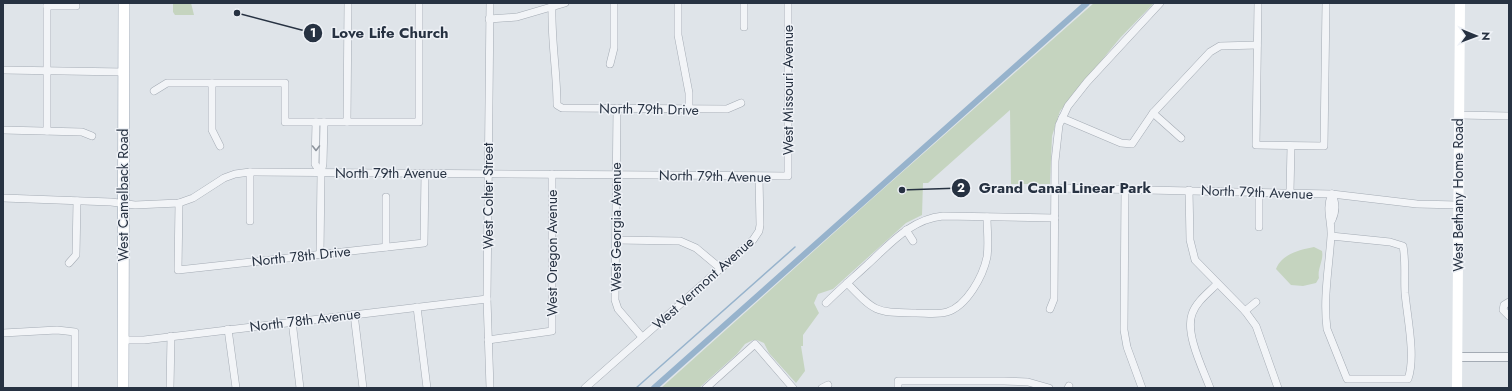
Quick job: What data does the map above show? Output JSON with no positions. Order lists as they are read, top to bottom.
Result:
{
  "streets": {
    "main road": ["West Camelback Road", "West Bethany Home Road"],
    "street": [
      "West Missouri Avenue",
      "North 79th Drive",
      "North 79th Avenue",
      "West Colter Street",
      "West Georgia Avenue",
      "West Oregon Avenue",
      "North 78th Drive",
      "West Vermont Avenue",
      "North 78th Avenue"
    ]
  },
  "crossings": [
    ["West Missouri Avenue", "North 79th Avenue"],
    ["North 79th Drive", "West Georgia Avenue"],
    ["North 79th Avenue", "West Camelback Road"],
    ["North 79th Avenue", "West Bethany Home Road"],
    ["North 79th Avenue", "West Colter Street"],
    ["North 79th Avenue", "West Georgia Avenue"],
    ["North 79th Avenue", "West Oregon Avenue"],
    ["North 79th Avenue", "North 78th Drive"],
    ["North 79th Avenue", "West Vermont Avenue"],
    ["West Camelback Road", "North 78th Avenue"],
    ["West Colter Street", "West Oregon Avenue"],
    ["West Colter Street", "North 78th Avenue"],
    ["West Georgia Avenue", "West Vermont Avenue"]
  ],
  "places": ["Love Life Church", "Grand Canal Linear Park"],
  "north": "right"
}
